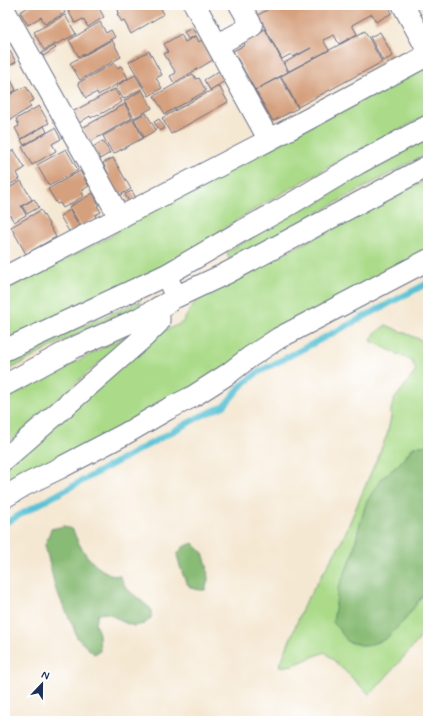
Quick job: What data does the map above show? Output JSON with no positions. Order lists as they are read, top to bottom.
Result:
{
  "north": "top"
}
